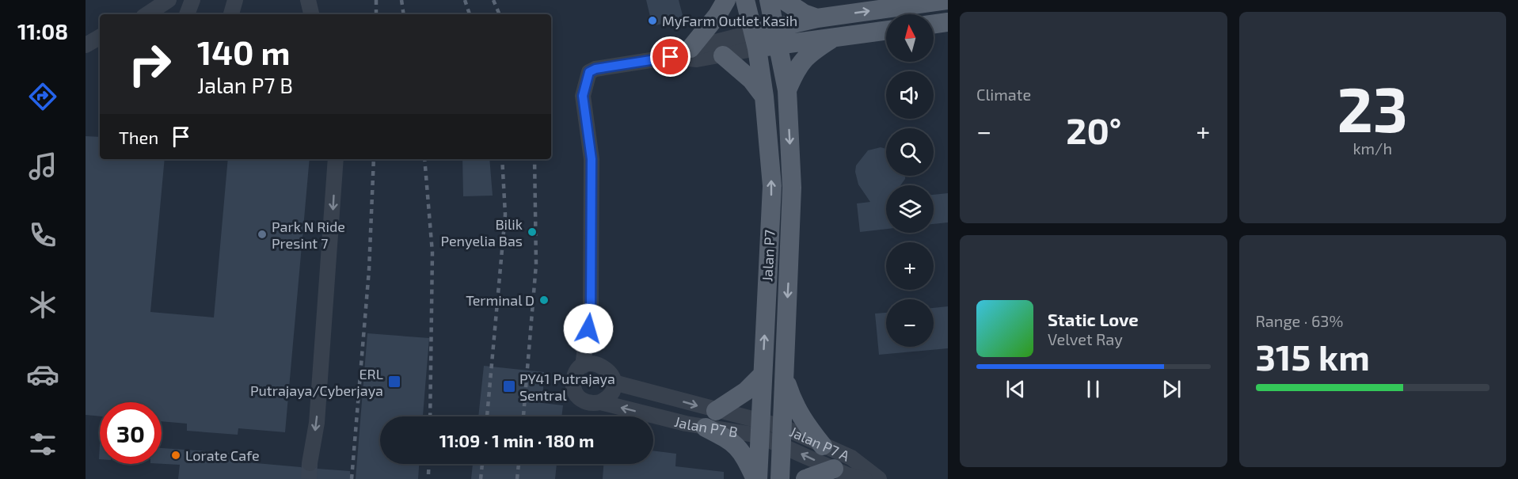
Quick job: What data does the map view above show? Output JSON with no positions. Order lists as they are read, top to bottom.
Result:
{
  "streets": {
    "main road": ["Jalan P7"],
    "street": ["Jalan P7 B", "Jalan P7 A"]
  },
  "crossings": [
    ["Jalan P7", "Jalan P7 B"],
    ["Jalan P7", "Jalan P7 A"]
  ],
  "places": {
    "other": [
      "MyFarm Outlet Kasih",
      "Bilik Penyelia Bas",
      "Park N Ride Presint 7",
      "Terminal D",
      "Lorate Cafe"
    ],
    "transit": ["ERL Putrajaya/Cyberjaya", "PY41 Putrajaya Sentral"]
  },
  "north": "top",
  "page": {
    "tabs": "11:08",
    "tile": [
      "Climate",
      ["23", "km/h"],
      ["Range · 63%", "315 km"]
    ],
    "map_buttons": ["+", "−"],
    "turn": ["140 m", "Jalan P7 B"],
    "heat": ["−", "20°", "+"],
    "then": "Then",
    "song": ["Static Love", "Velvet Ray"],
    "limit": "30",
    "trip": "11:09 · 1 min · 180 m"
  }
}
